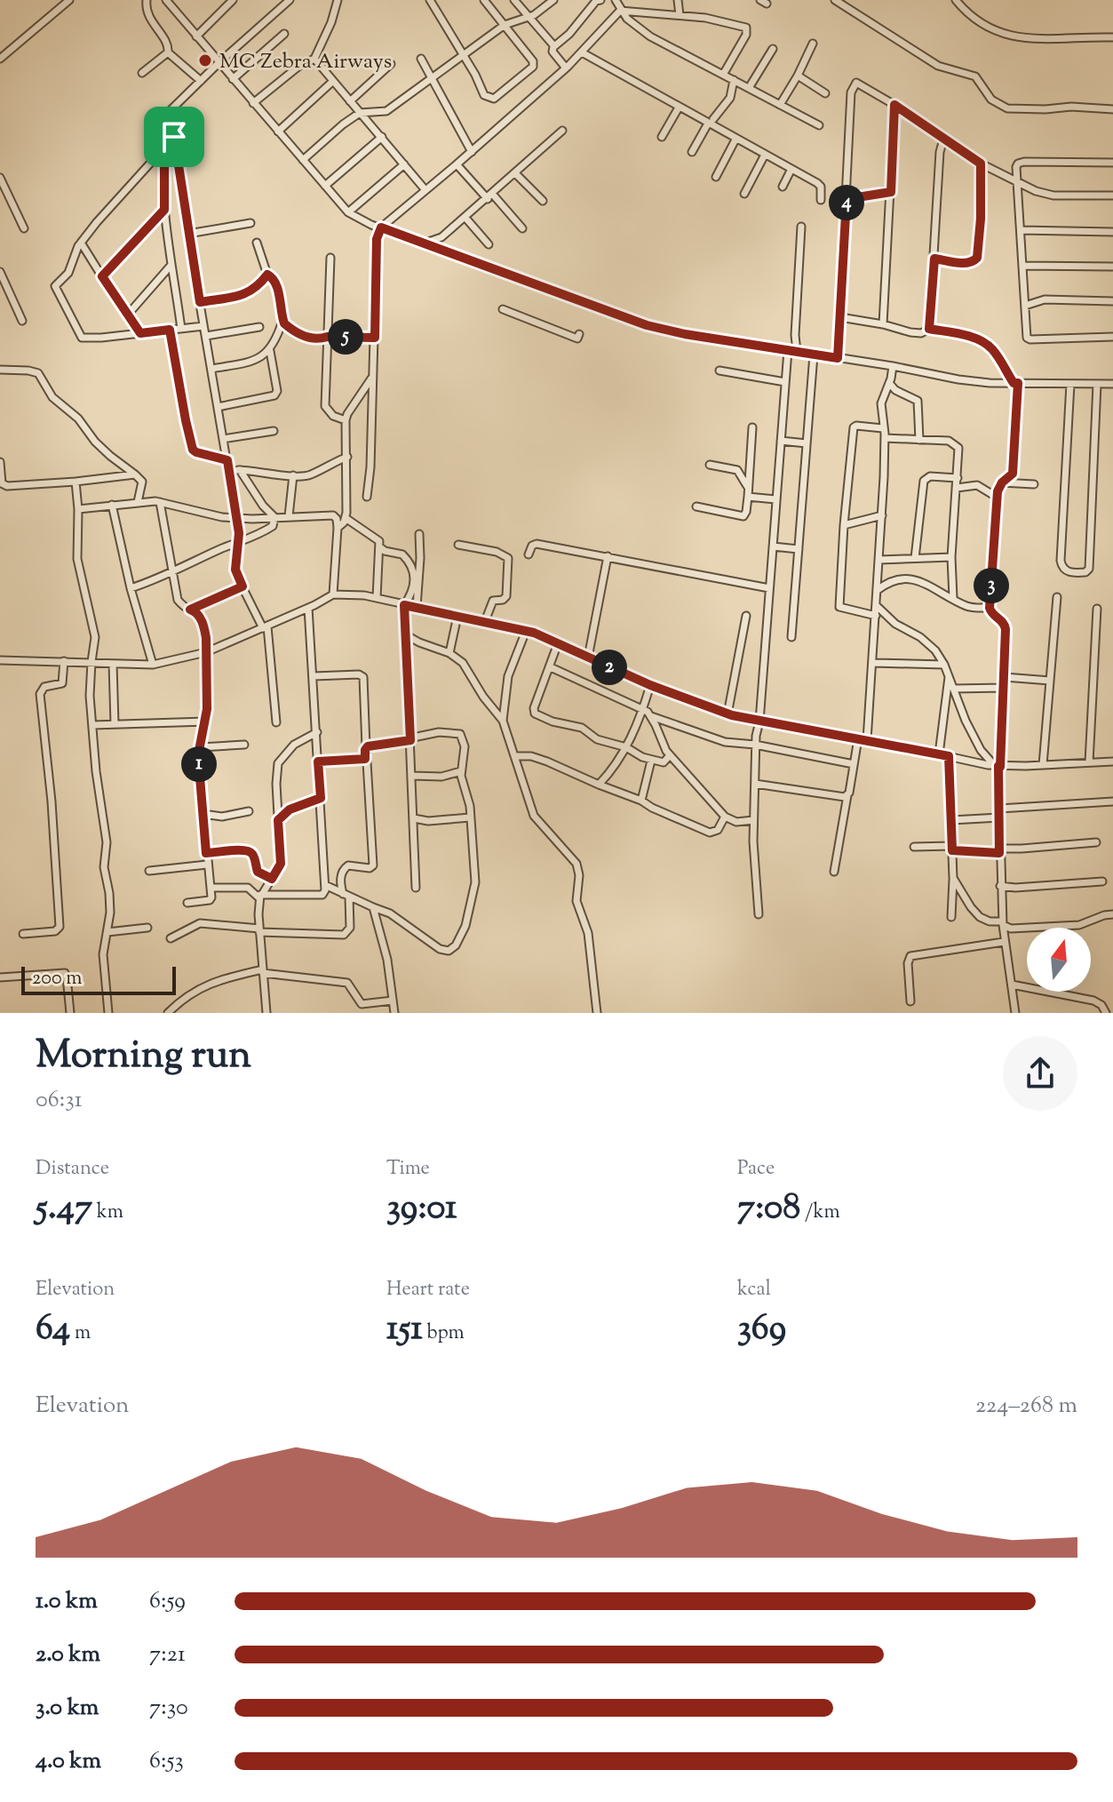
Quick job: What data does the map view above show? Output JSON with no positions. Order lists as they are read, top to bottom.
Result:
{
  "places": ["MC Zebra Airways"],
  "scale_bar": "200 m",
  "north": "top",
  "page": {
    "pins": [
      "4",
      "5",
      "3",
      "2",
      "1"
    ],
    "scale": "200 m",
    "heading": ["Morning run", "06:31"],
    "stats": [
      ["Distance", "5.47 km"],
      ["Time", "39:01"],
      ["Pace", "7:08 /km"],
      ["Elevation", "64 m"],
      ["Heart rate", "151 bpm"],
      ["kcal", "369"]
    ],
    "chart": ["Elevation", "224–268 m"],
    "list": [
      {
        "name": "1.0 km",
        "note": "6:59"
      },
      {
        "name": "2.0 km",
        "note": "7:21"
      },
      {
        "name": "3.0 km",
        "note": "7:30"
      },
      {
        "name": "4.0 km",
        "note": "6:53"
      }
    ]
  }
}
